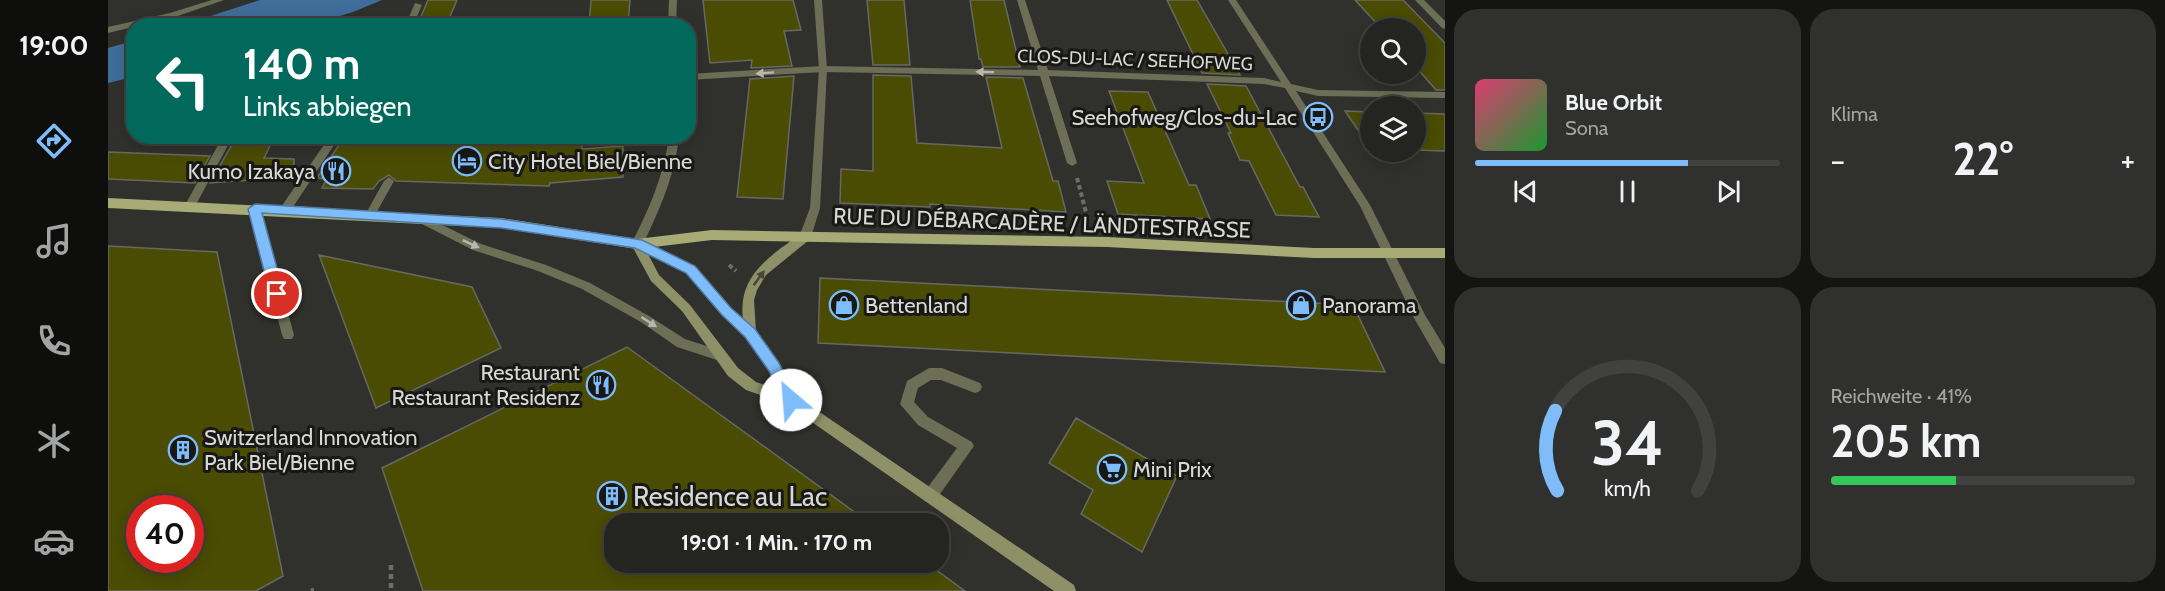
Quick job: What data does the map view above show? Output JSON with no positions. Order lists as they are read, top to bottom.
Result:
{
  "streets": {
    "main road": ["RUE DU DÉBARCADÈRE / LÄNDTESTRASSE"],
    "street": ["CLOS-DU-LAC / SEEHOFWEG"]
  },
  "one_way": ["CLOS-DU-LAC / SEEHOFWEG"],
  "places": {
    "bus stop": ["Seehofweg/Clos-du-Lac"],
    "hotel": ["City Hotel Biel/Bienne"],
    "restaurant": ["Kumo Izakaya", "Restaurant Restaurant Residenz"],
    "shop": ["Bettenland", "Panorama"],
    "building": ["Switzerland Innovation Park Biel/Bienne", "Residence au Lac"],
    "supermarket": ["Mini Prix"]
  },
  "page": {
    "tabs": "19:00",
    "tile": [
      "Klima",
      ["Reichweite · 41%", "205 km"]
    ],
    "turn": ["140 m", "Links abbiegen"],
    "song": ["Blue Orbit", "Sona"],
    "heat": ["−", "22°", "+"],
    "limit": "40",
    "trip": "19:01 · 1 Min. · 170 m",
    "gauge": ["34", "km/h"]
  }
}
